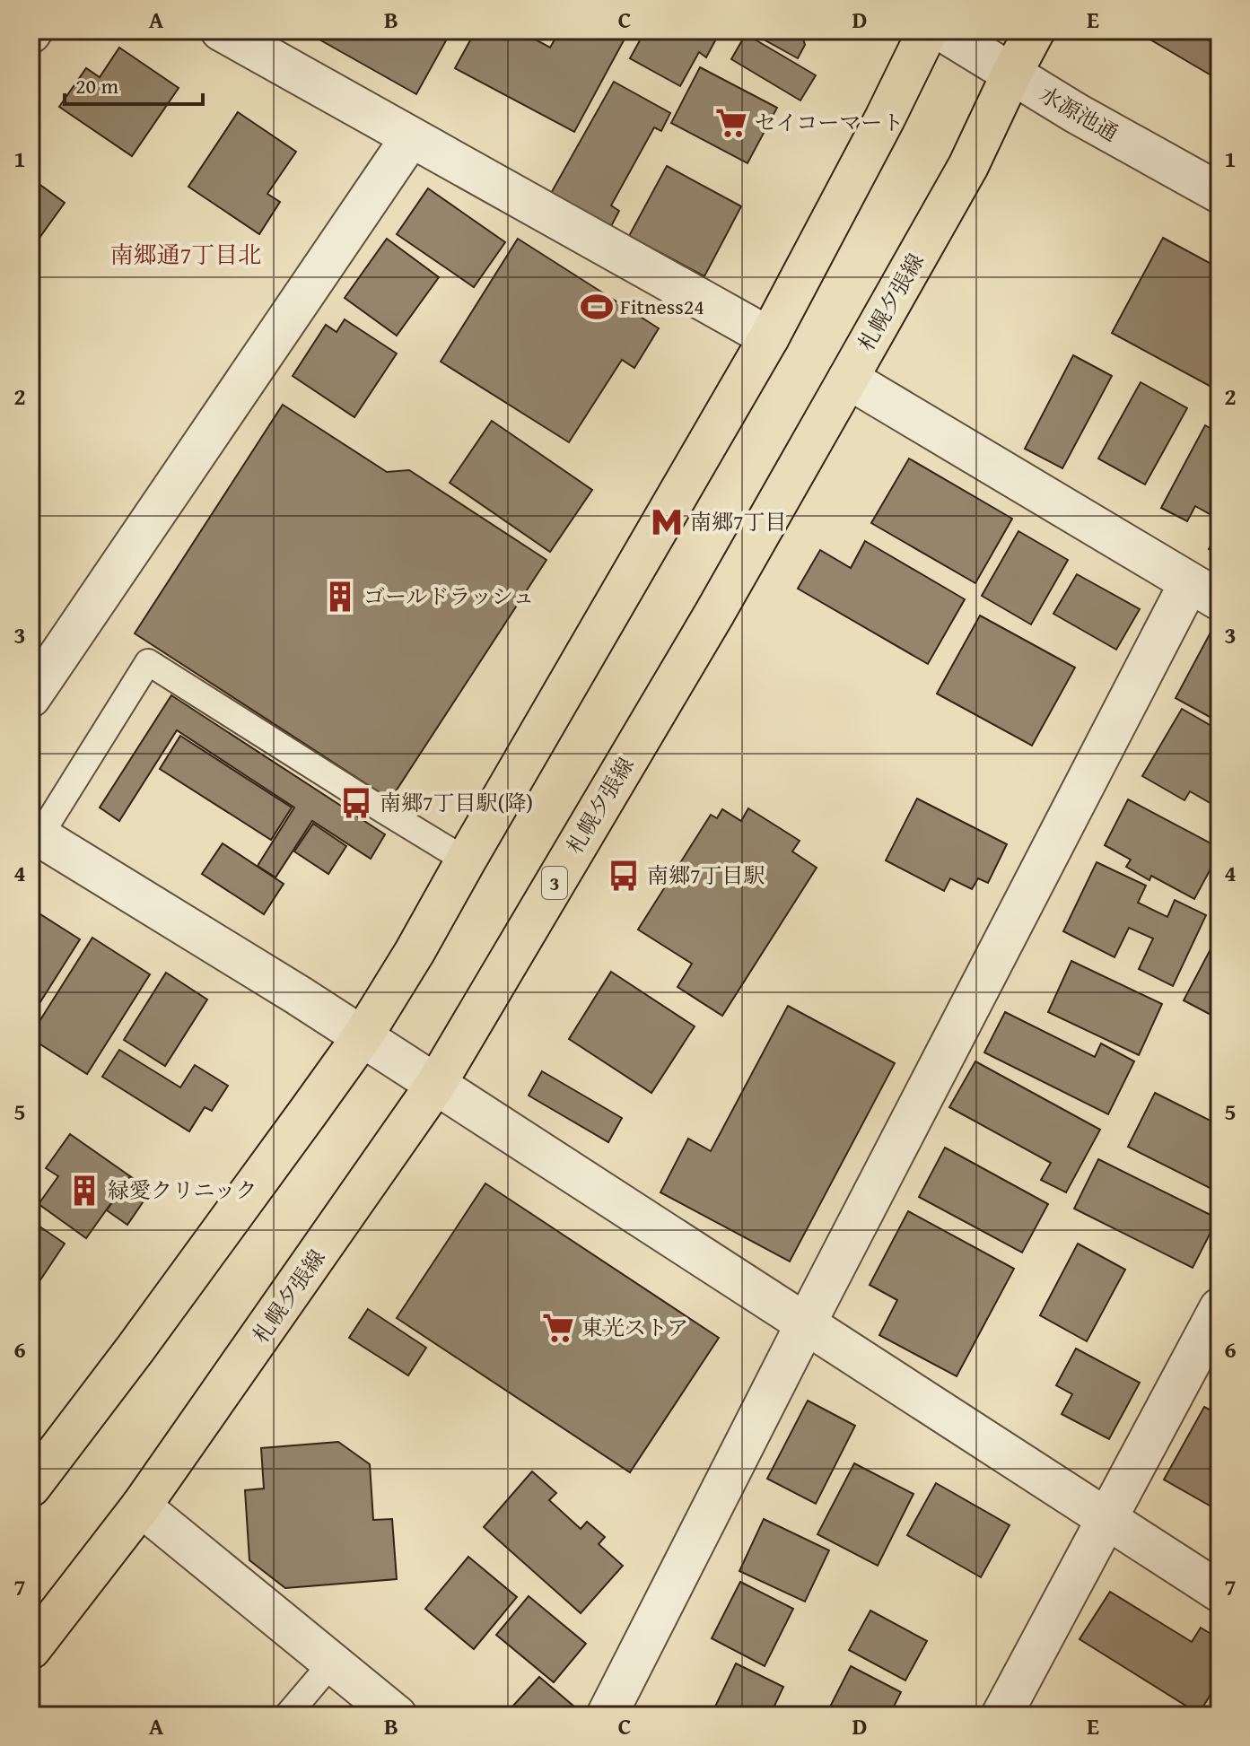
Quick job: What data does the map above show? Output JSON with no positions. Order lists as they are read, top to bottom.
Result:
{
  "streets": {
    "main road": ["札幌夕張線", "3"],
    "street": ["水源池通"]
  },
  "crossings": [
    ["水源池通", "札幌夕張線"]
  ],
  "districts": ["南郷通7丁目北"],
  "places": {
    "supermarket": ["セイコーマート", "東光ストア"],
    "sports": ["Fitness24"],
    "metro station": ["南郷7丁目"],
    "building": ["ゴールドラッシュ", "緑愛クリニック"],
    "bus stop": ["南郷7丁目駅(降)", "南郷7丁目駅"]
  },
  "scale_bar": "20 m",
  "grid": {
    "columns": [
      "A",
      "B",
      "C",
      "D",
      "E"
    ],
    "rows": [
      "1",
      "2",
      "3",
      "4",
      "5",
      "6",
      "7"
    ]
  }
}
